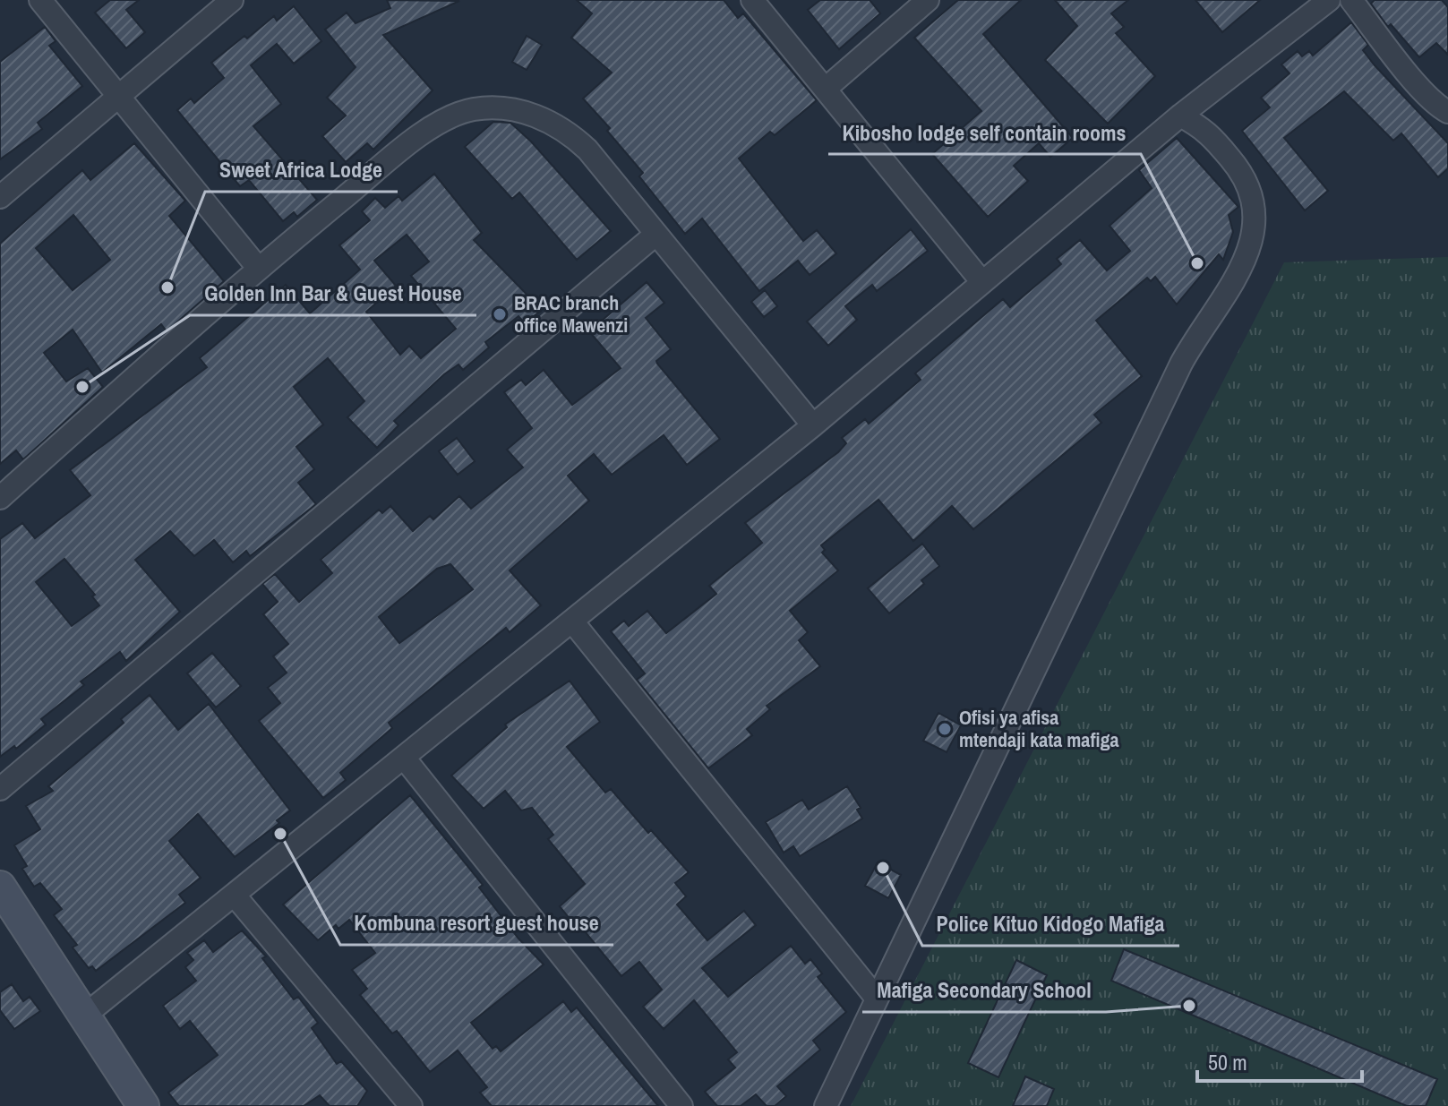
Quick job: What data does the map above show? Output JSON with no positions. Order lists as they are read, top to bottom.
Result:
{
  "places": [
    "Kibosho lodge self contain rooms",
    "Sweet Africa Lodge",
    "BRAC branch office Mawenzi",
    "Golden Inn Bar & Guest House",
    "Ofisi ya afisa mtendaji kata mafiga",
    "Kombuna resort guest house",
    "Police Kituo Kidogo Mafiga",
    "Mafiga Secondary School"
  ],
  "scale_bar": "50 m"
}
